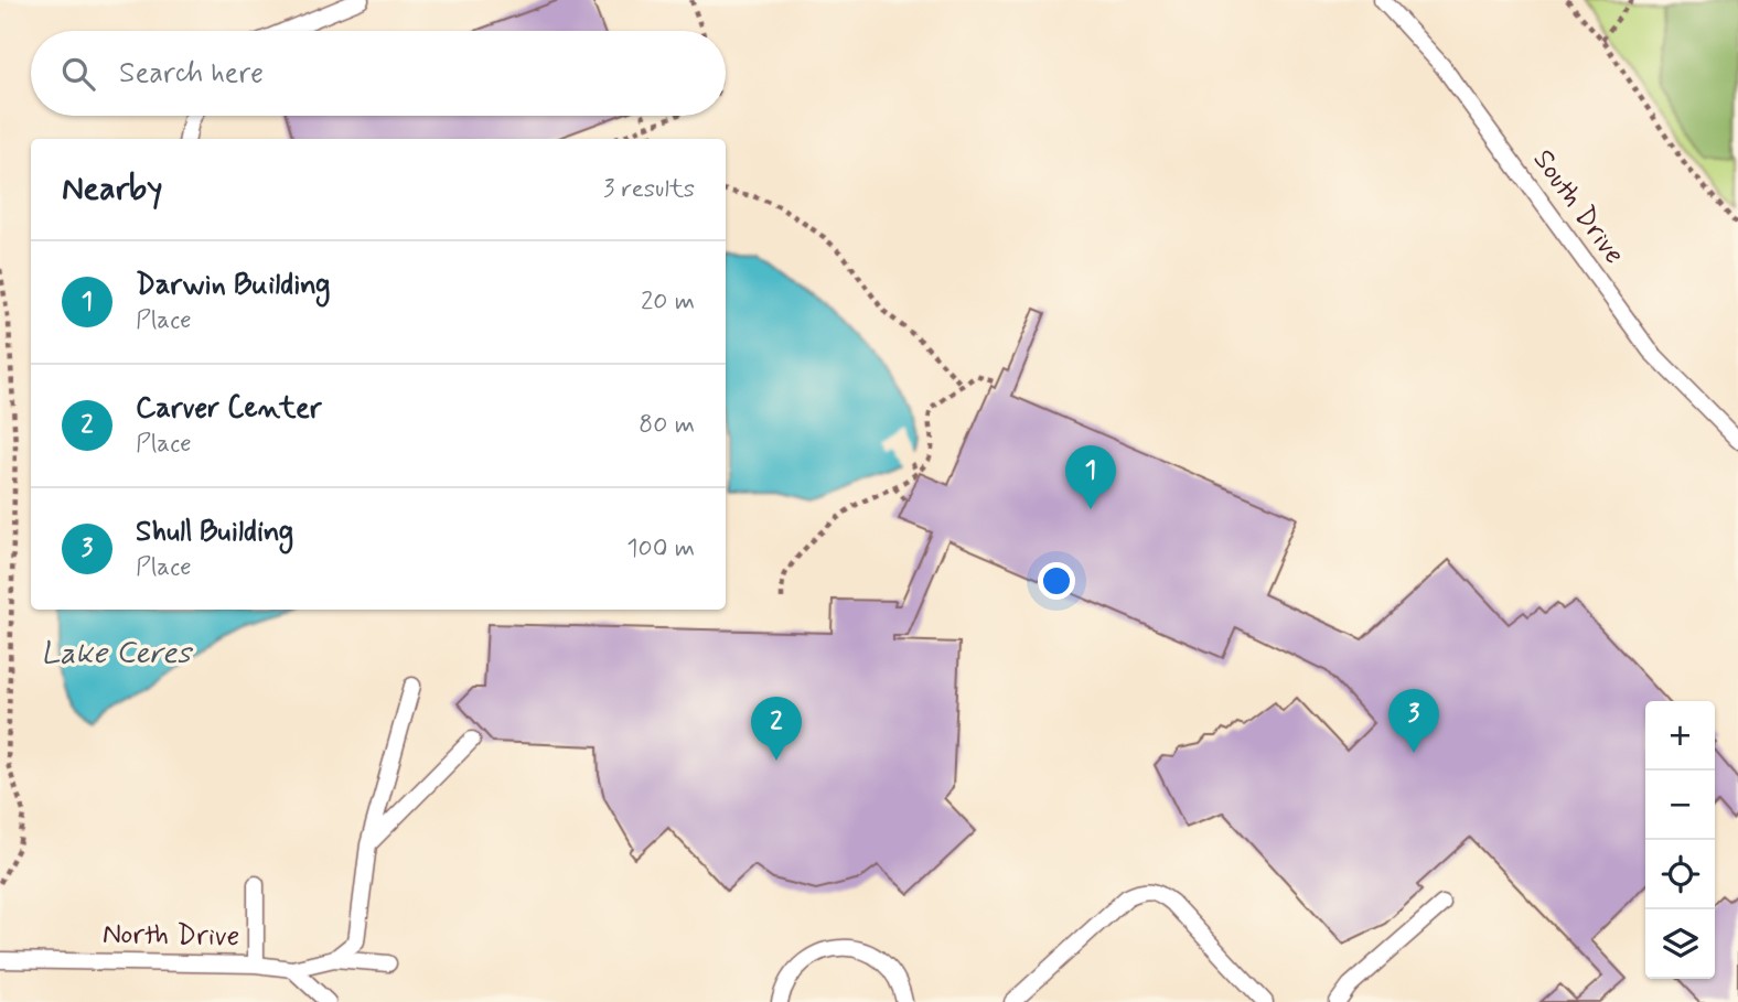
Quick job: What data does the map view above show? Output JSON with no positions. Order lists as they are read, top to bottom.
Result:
{
  "streets": {
    "lane": ["South Drive", "North Drive"]
  },
  "water": ["Lake Ceres"],
  "page": {
    "search": "Search here",
    "heading": ["Nearby", "3 results"],
    "list": [
      {
        "mark": "1",
        "name": "Darwin Building",
        "note": "Place",
        "value": "20 m"
      },
      {
        "mark": "2",
        "name": "Carver Center",
        "note": "Place",
        "value": "80 m"
      },
      {
        "mark": "3",
        "name": "Shull Building",
        "note": "Place",
        "value": "100 m"
      }
    ],
    "pins": ["1", "3", "2"],
    "map_buttons": ["+", "−"]
  }
}
